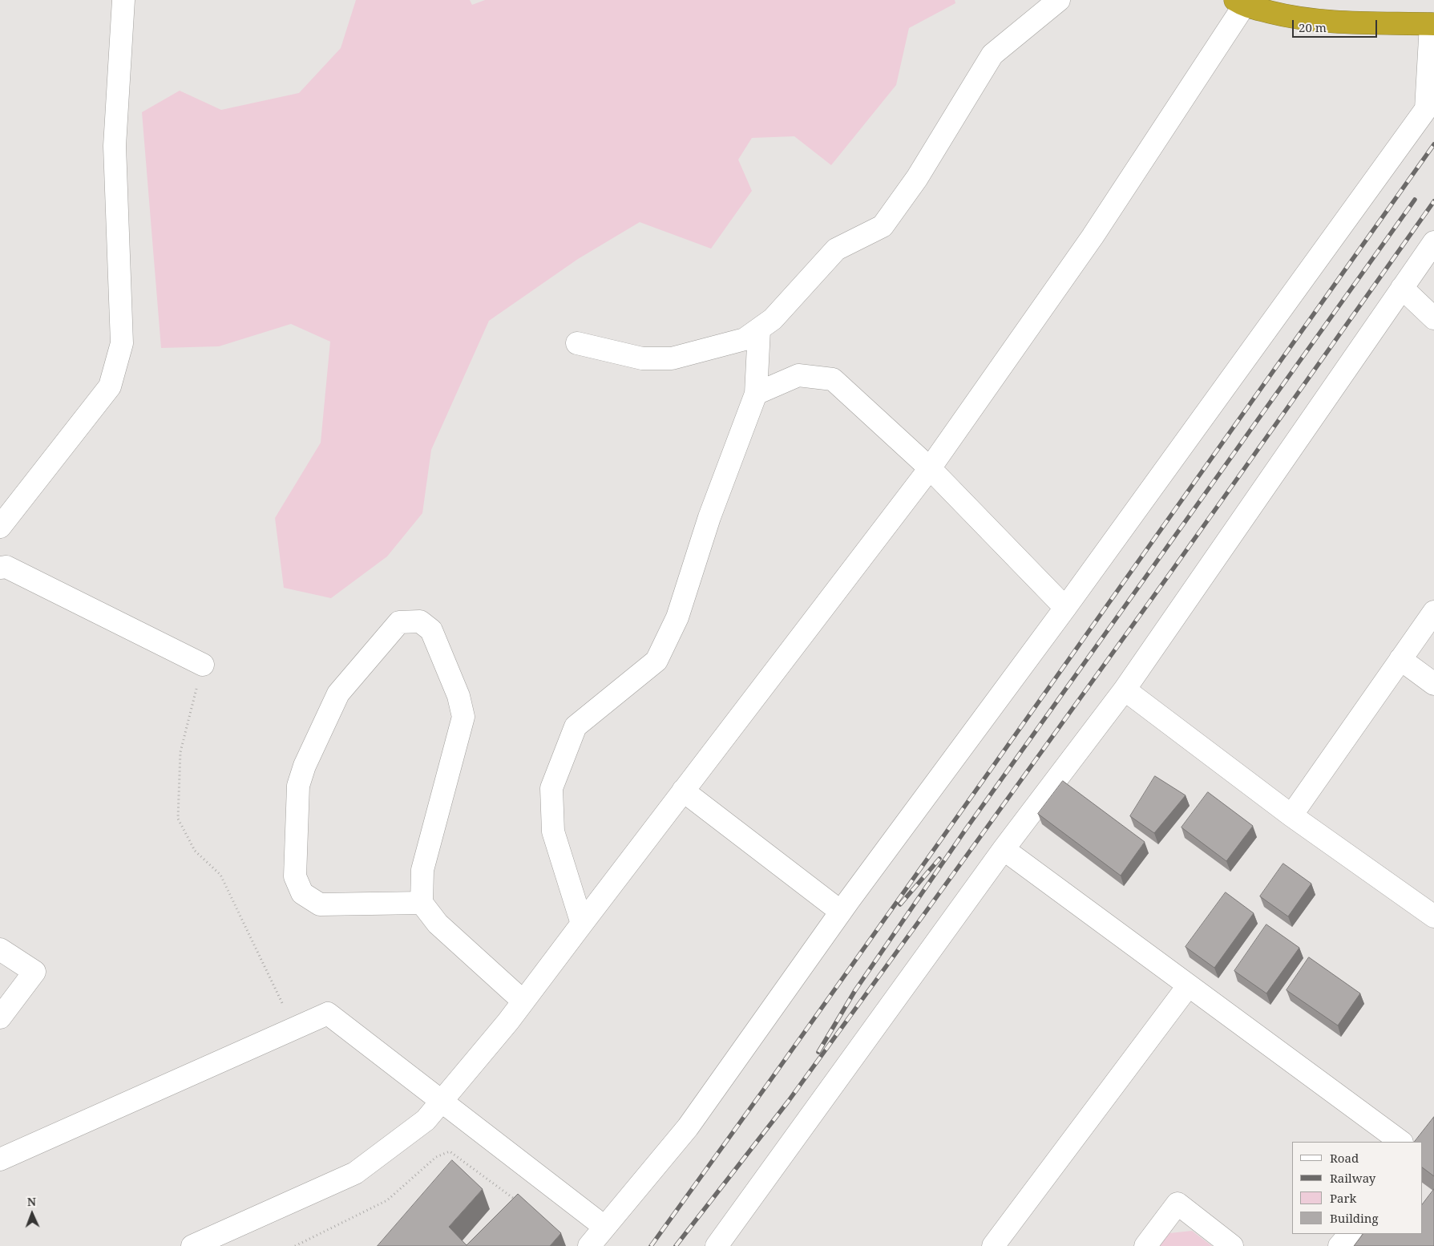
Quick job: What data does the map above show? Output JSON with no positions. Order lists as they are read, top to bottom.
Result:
{
  "legend": [
    "Road",
    "Railway",
    "Park",
    "Building"
  ],
  "scale_bar": "20 m",
  "north": "top"
}
